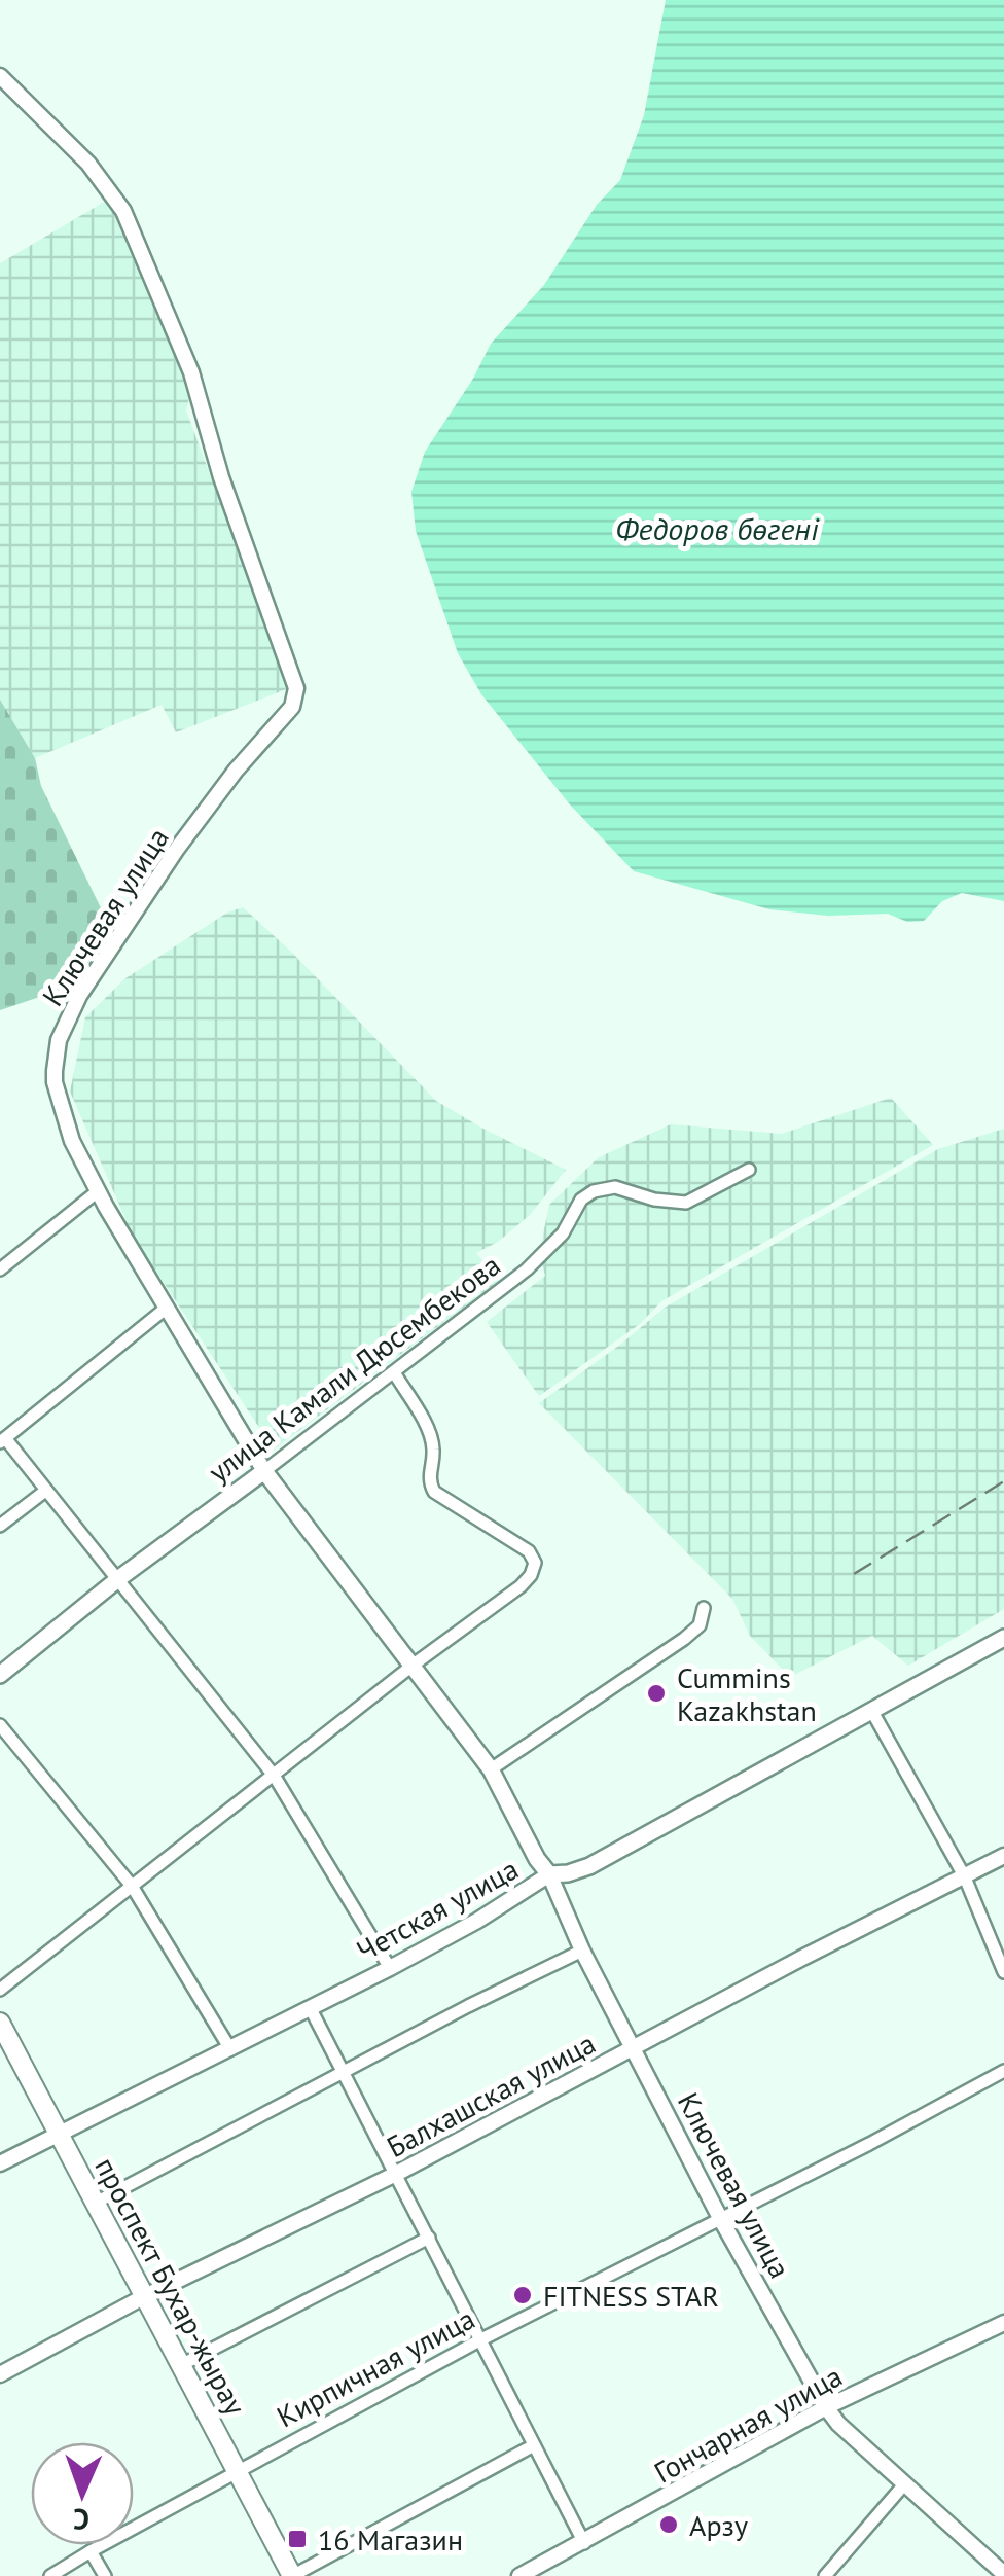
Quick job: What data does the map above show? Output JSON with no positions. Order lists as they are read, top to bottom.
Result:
{
  "streets": {
    "main road": [
      "Ключевая улица",
      "улица Камали Дюсембекова",
      "Четская улица",
      "проспект Бухар-жырау"
    ],
    "street": ["Балхашская улица", "Кирпичная улица", "Гончарная улица"]
  },
  "crossings": [
    ["Ключевая улица", "улица Камали Дюсембекова"],
    ["Ключевая улица", "Четская улица"],
    ["Ключевая улица", "Балхашская улица"],
    ["Ключевая улица", "Кирпичная улица"],
    ["Ключевая улица", "Гончарная улица"],
    ["Четская улица", "проспект Бухар-жырау"],
    ["Балхашская улица", "проспект Бухар-жырау"],
    ["проспект Бухар-жырау", "Кирпичная улица"]
  ],
  "water": ["Федоров бөгені"],
  "places": {
    "other": ["Cummins Kazakhstan", "FITNESS STAR", "Арзу"],
    "transit": ["16 Магазин"]
  },
  "north": "bottom"
}
